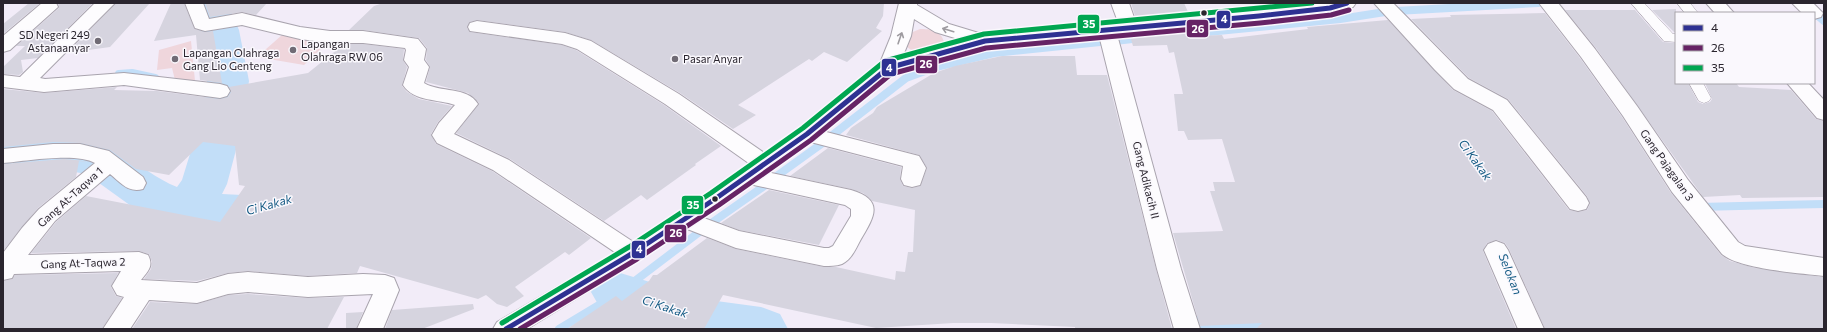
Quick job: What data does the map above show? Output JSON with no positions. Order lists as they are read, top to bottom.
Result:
{
  "streets": {
    "street": [
      "Gang Pajagalan 3",
      "Gang Adikacih II",
      "Gang At-Taqwa 1",
      "Gang At-Taqwa 2"
    ]
  },
  "crossings": [
    ["Gang At-Taqwa 1", "Gang At-Taqwa 2"]
  ],
  "water": ["Ci Kakak", "Selokan"],
  "places": [
    "SD Negeri 249 Astanaanyar",
    "Lapangan Olahraga RW 06",
    "Lapangan Olahraga Gang Lio Genteng",
    "Pasar Anyar"
  ],
  "lines": ["transit line 4", "transit line 35", "transit line 26"],
  "legend": ["4", "26", "35"]
}
